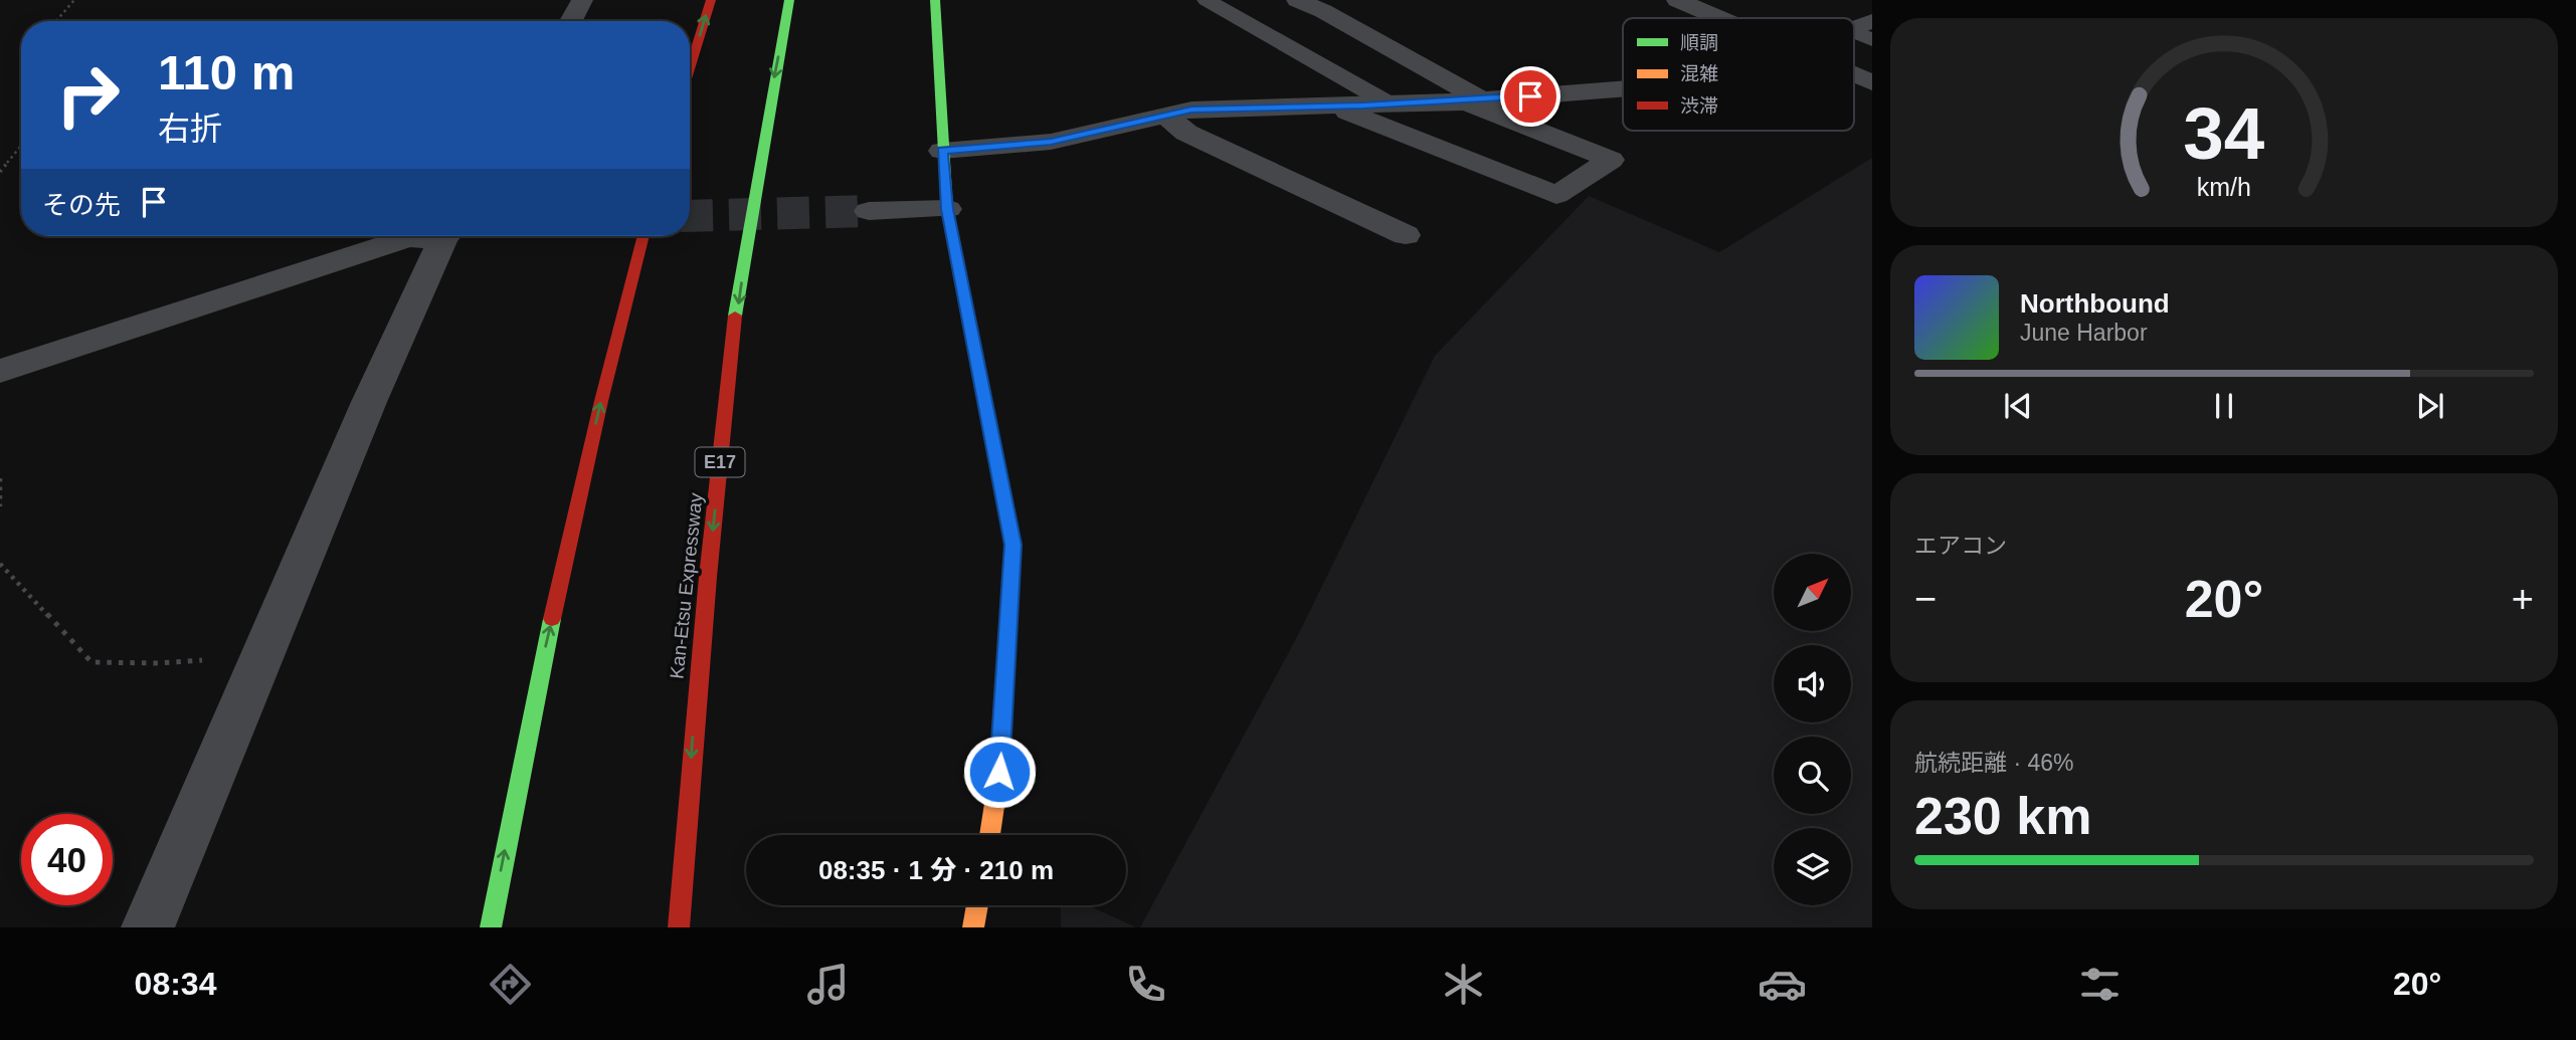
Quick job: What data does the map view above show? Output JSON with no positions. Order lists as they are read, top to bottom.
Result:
{
  "streets": {
    "main road": ["E17", "Kan-Etsu Expressway"]
  },
  "legend": ["順調", "混雑", "渋滞"],
  "north": "top right",
  "page": {
    "turn": ["110 m", "右折"],
    "then": "その先",
    "song": ["Northbound", "June Harbor"],
    "tile": [
      "エアコン",
      ["航続距離 · 46%", "230 km"]
    ],
    "heat": ["−", "20°", "+"],
    "limit": "40",
    "trip": "08:35 · 1 分 · 210 m",
    "tabs": ["08:34", "20°"],
    "gauge": ["34", "km/h"]
  }
}
